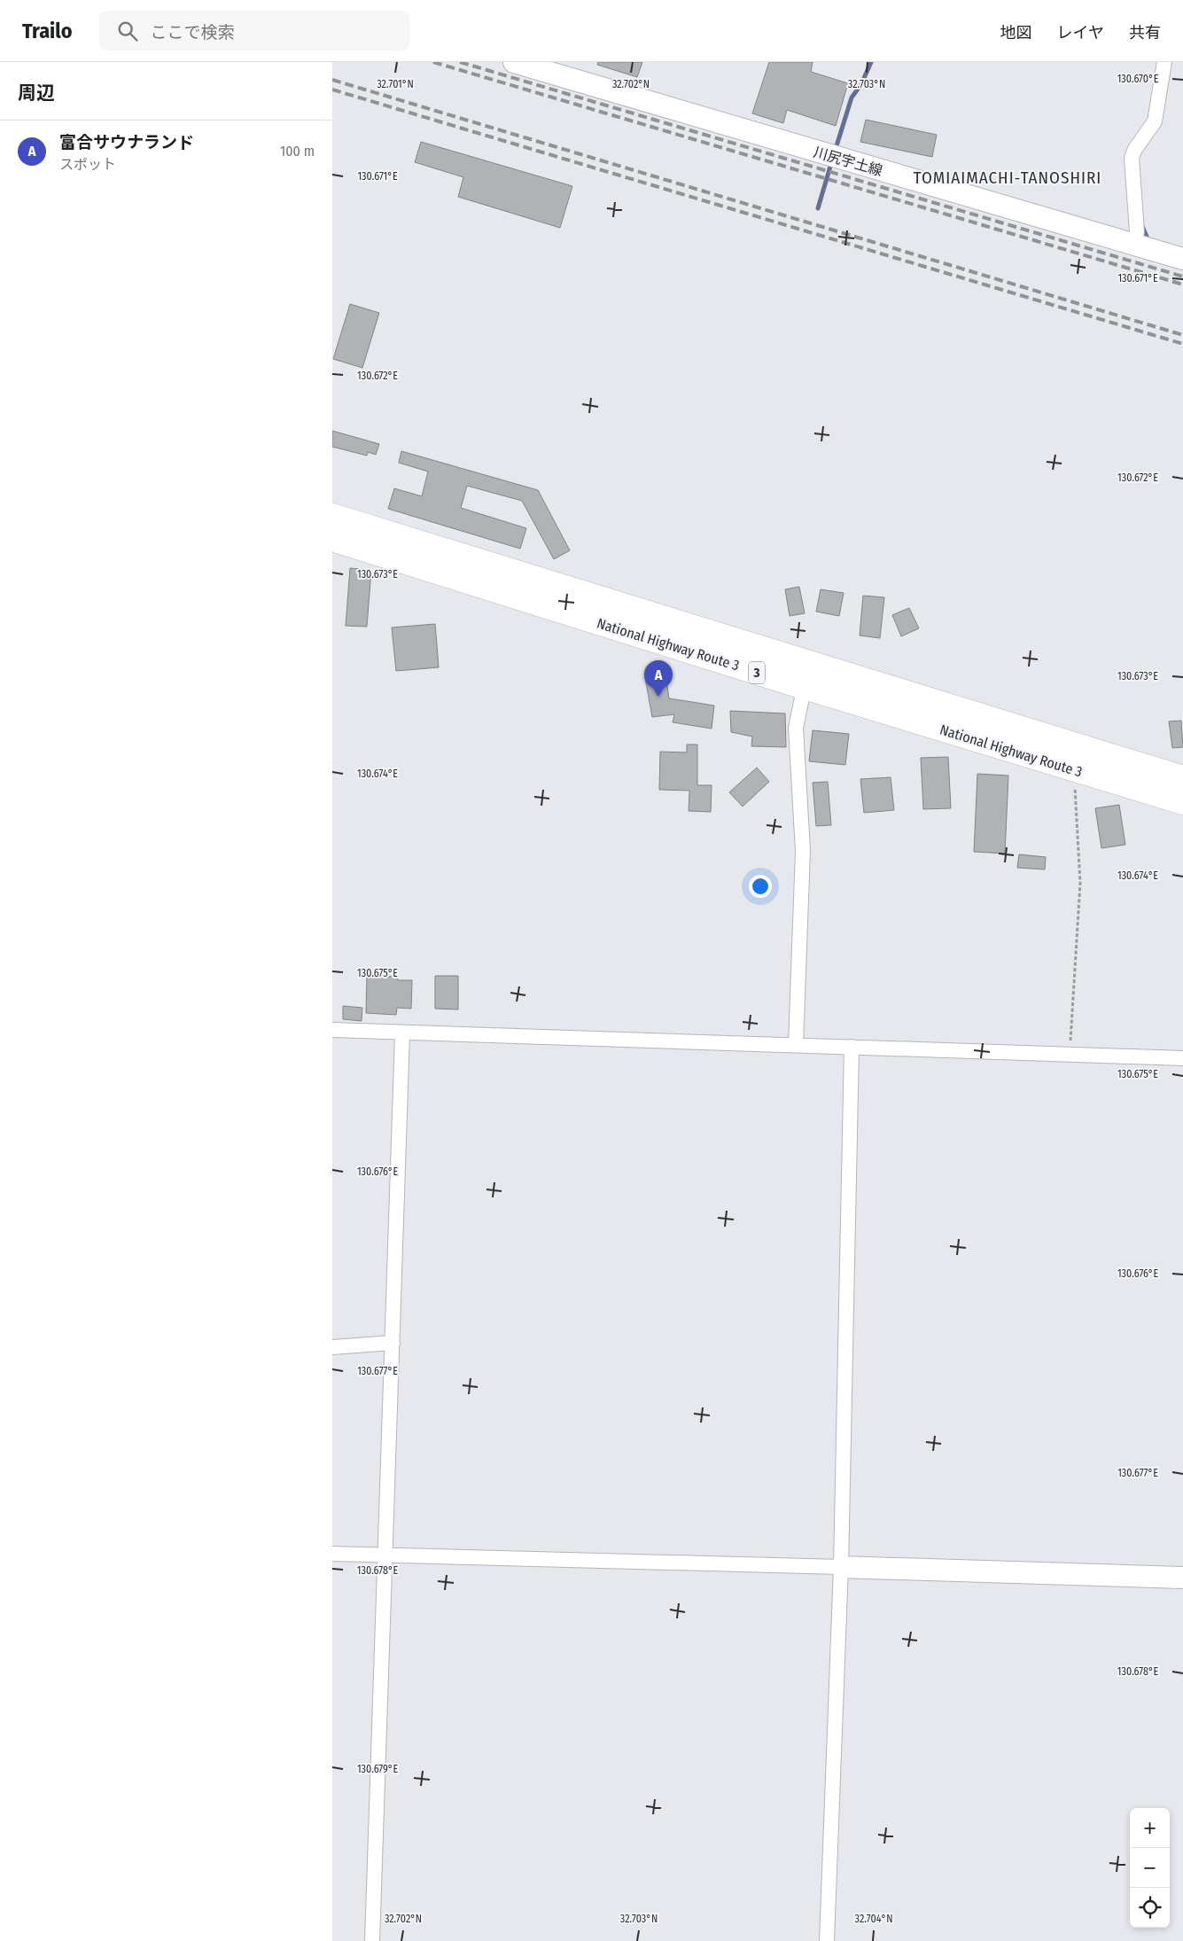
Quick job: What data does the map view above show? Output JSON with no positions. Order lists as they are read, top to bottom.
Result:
{
  "streets": {
    "highway": ["National Highway Route 3", "3"],
    "main road": ["川尻宇土線"]
  },
  "districts": ["TOMIAIMACHI-TANOSHIRI"],
  "page": {
    "header": "Trailo",
    "search": "ここで検索",
    "nav": ["地図", "レイヤ", "共有"],
    "heading": "周辺",
    "list": [
      {
        "mark": "A",
        "name": "富合サウナランド",
        "note": "スポット",
        "value": "100 m"
      }
    ],
    "pins": "A",
    "map_buttons": ["+", "−"]
  },
  "coordinates": [
    "130.670°E",
    "32.701°N",
    "32.702°N",
    "32.703°N",
    "130.671°E",
    "130.672°E",
    "130.673°E",
    "130.674°E",
    "130.675°E",
    "130.676°E",
    "130.677°E",
    "130.678°E",
    "130.679°E",
    "32.704°N"
  ]
}
